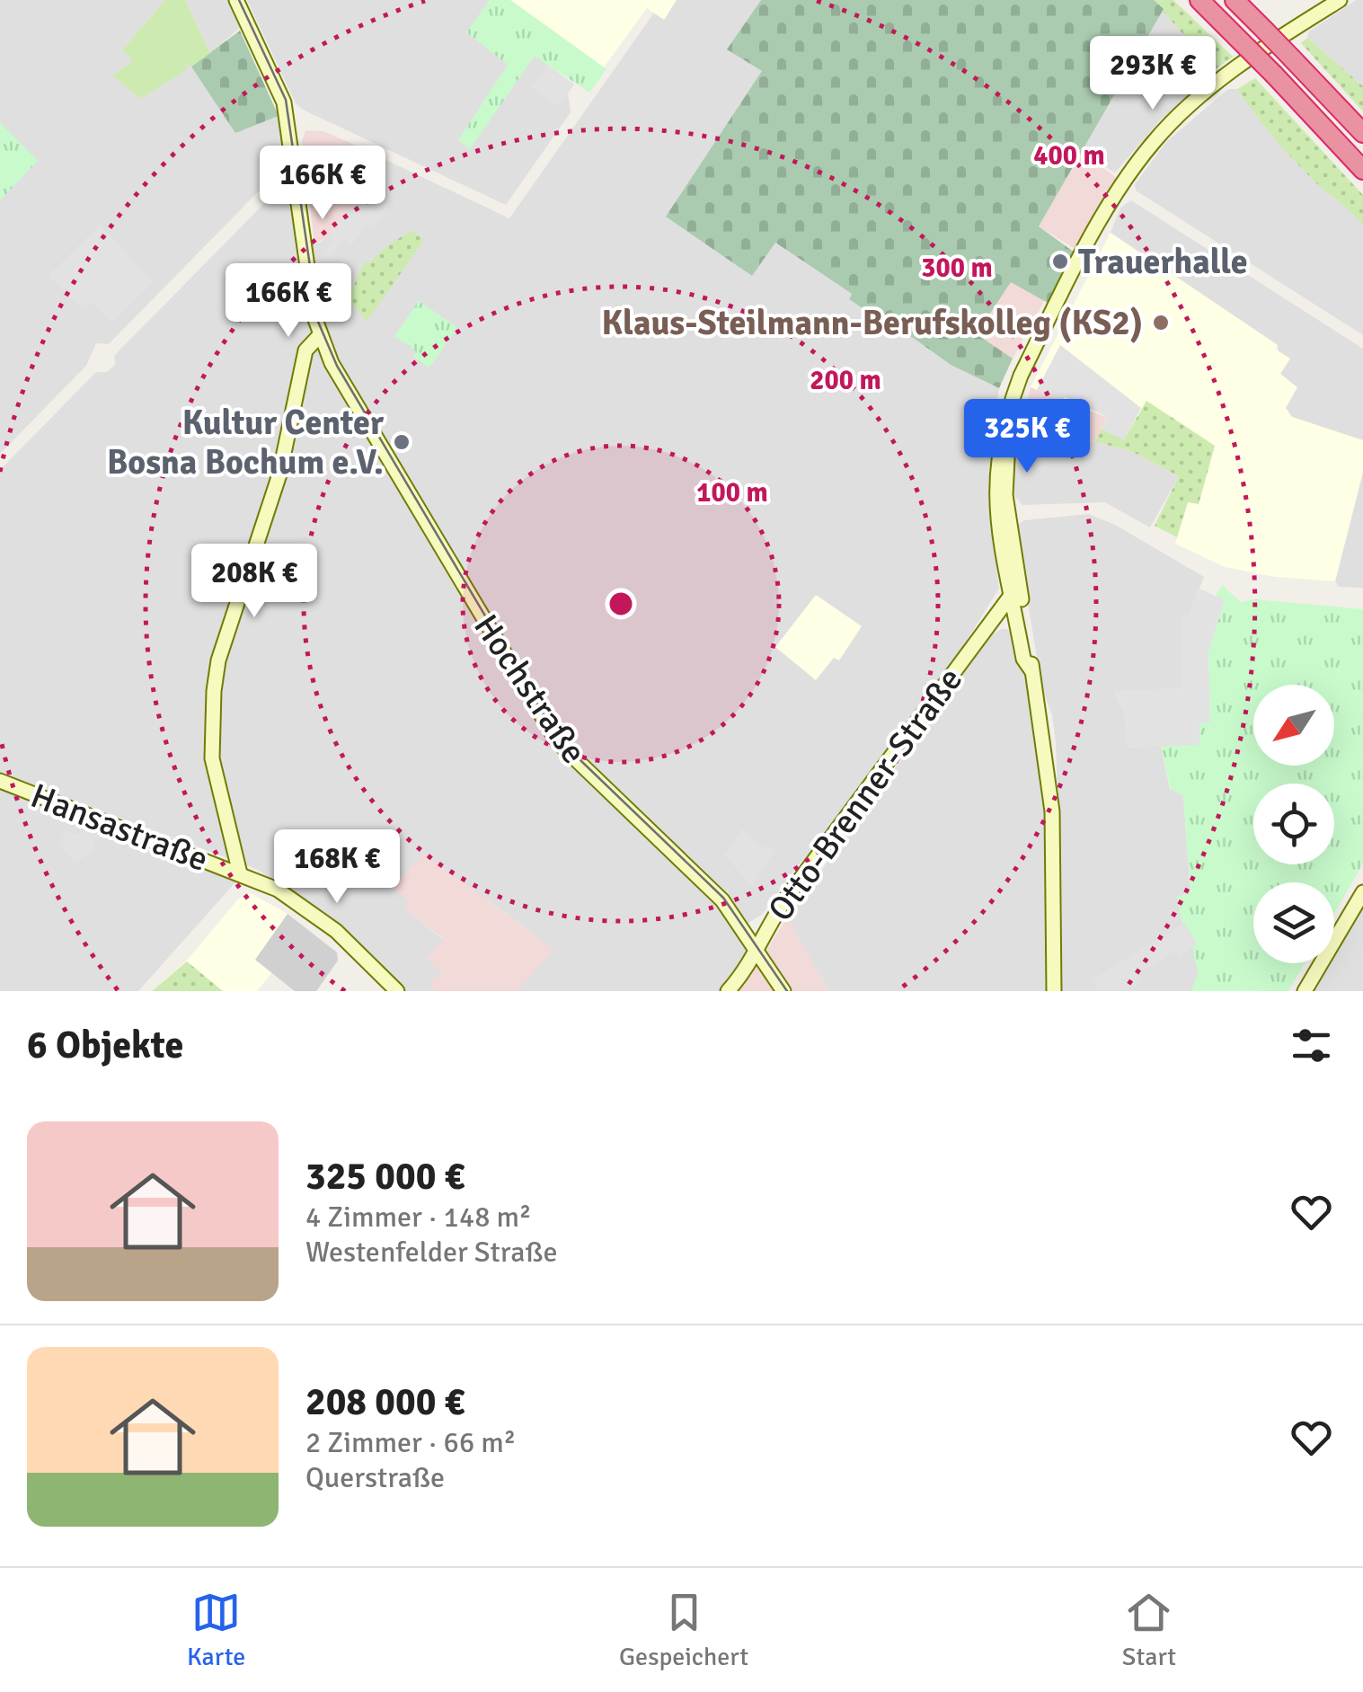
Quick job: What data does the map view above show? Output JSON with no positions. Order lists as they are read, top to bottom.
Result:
{
  "streets": {
    "street": ["Hochstraße", "Otto-Brenner-Straße", "Hansastraße"]
  },
  "crossings": [
    ["Hochstraße", "Otto-Brenner-Straße"]
  ],
  "places": ["Trauerhalle", "Klaus-Steilmann-Berufskolleg (KS2)", "Kultur Center Bosna Bochum e.V."],
  "north": "bottom left",
  "page": {
    "price": [
      "293K €",
      "166K €",
      "166K €",
      "325K €",
      "208K €",
      "168K €"
    ],
    "heading": "6 Objekte",
    "list": [
      {
        "name": "325 000 €",
        "note": "4 Zimmer · 148 m² · Westenfelder Straße"
      },
      {
        "name": "208 000 €",
        "note": "2 Zimmer · 66 m² · Querstraße"
      }
    ],
    "tabs": ["Karte", "Gespeichert", "Start"]
  },
  "rings": [
    "400 m",
    "300 m",
    "200 m",
    "100 m"
  ]
}
